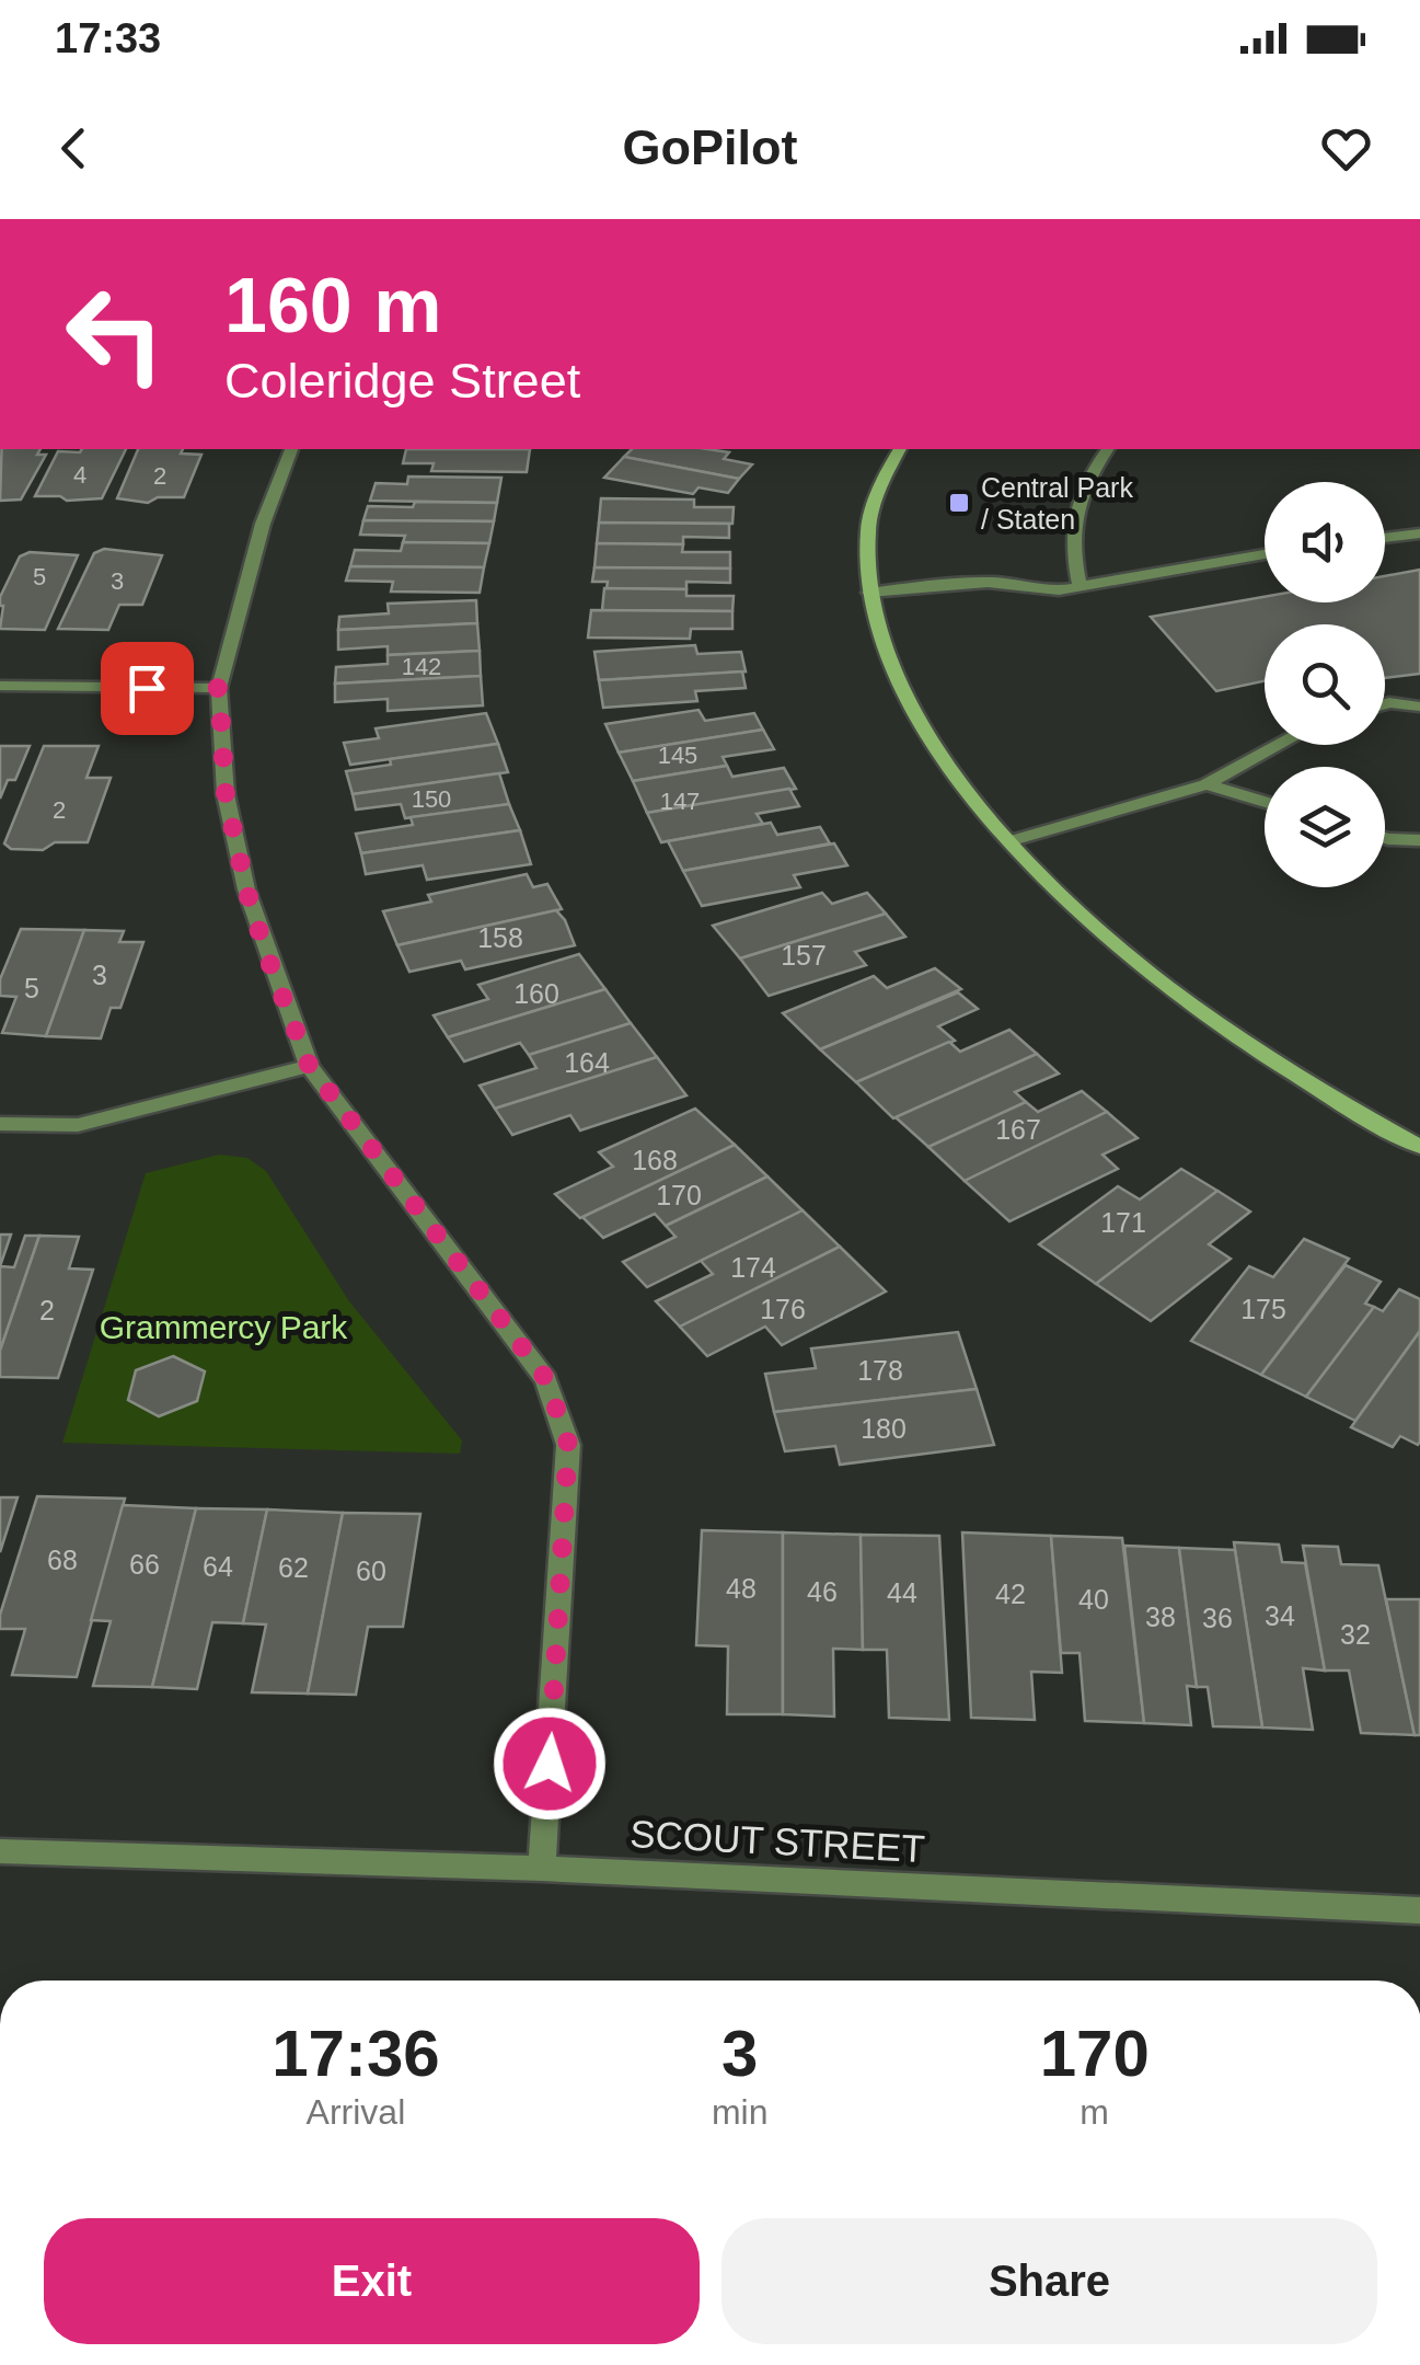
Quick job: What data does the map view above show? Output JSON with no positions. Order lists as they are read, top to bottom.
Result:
{
  "streets": {
    "street": ["SCOUT STREET"]
  },
  "parks": ["Grammercy Park"],
  "places": {
    "transit": ["Central Park / Staten"]
  },
  "house_numbers": [
    "4",
    "2",
    "5",
    "3",
    "142",
    "145",
    "150",
    "147",
    "2",
    "158",
    "157",
    "3",
    "5",
    "160",
    "164",
    "167",
    "168",
    "170",
    "171",
    "174",
    "176",
    "175",
    "2",
    "178",
    "180",
    "68",
    "66",
    "64",
    "62",
    "60",
    "48",
    "46",
    "44",
    "42",
    "40",
    "34",
    "38",
    "36",
    "32"
  ],
  "page": {
    "status": "17:33",
    "header": "GoPilot",
    "turn": ["160 m", "Coleridge Street"],
    "eta": [
      "17:36",
      "Arrival",
      "3",
      "min",
      "170",
      "m"
    ],
    "buttons": ["Exit", "Share"]
  }
}
